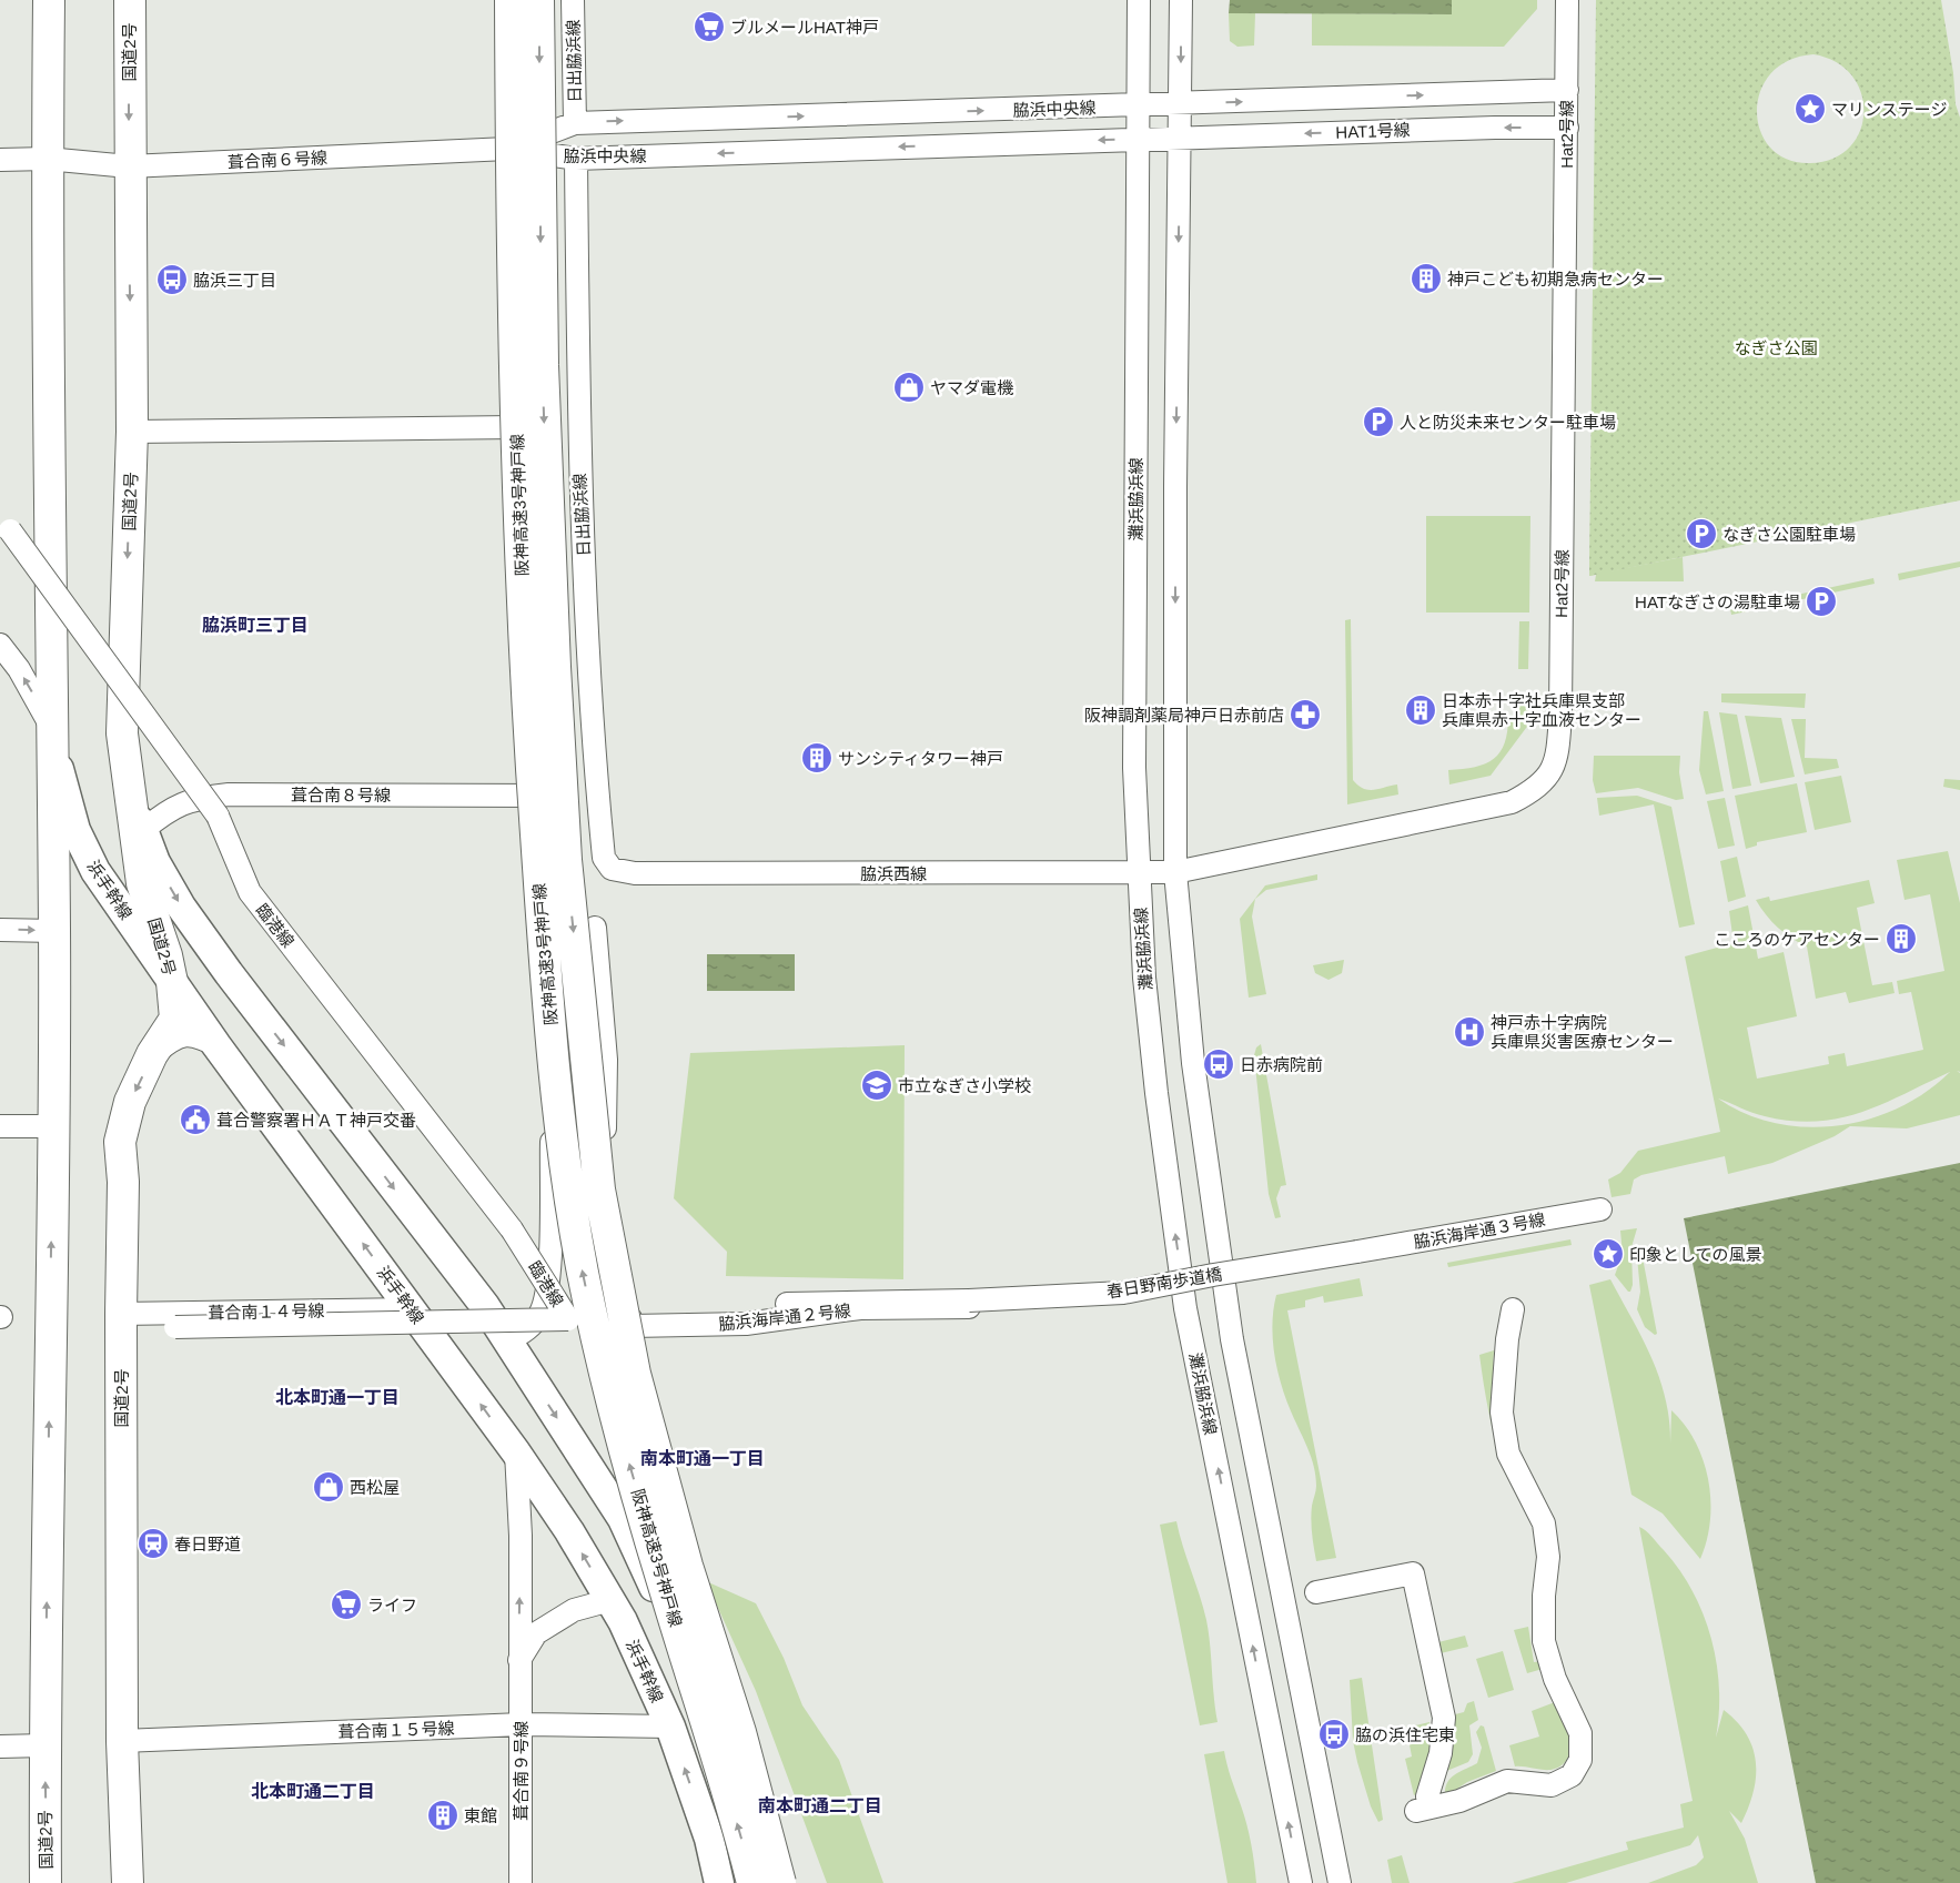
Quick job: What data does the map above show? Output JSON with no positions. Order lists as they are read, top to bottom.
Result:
{
  "streets": {
    "highway": ["国道2号", "阪神高速3号神戸線"],
    "main road": ["浜手幹線"],
    "street": [
      "日出脇浜線",
      "脇浜中央線",
      "HAT1号線",
      "Hat2号線",
      "葺合南６号線",
      "灘浜脇浜線",
      "葺合南８号線",
      "脇浜西線",
      "臨港線",
      "脇浜海岸通３号線",
      "春日野南歩道橋",
      "葺合南１４号線",
      "脇浜海岸通２号線",
      "葺合南１５号線",
      "葺合南９号線"
    ]
  },
  "crossings": [
    ["国道2号", "葺合南６号線"],
    ["国道2号", "浜手幹線"],
    ["国道2号", "葺合南１４号線"],
    ["国道2号", "葺合南１５号線"],
    ["日出脇浜線", "脇浜中央線"],
    ["日出脇浜線", "脇浜西線"],
    ["脇浜中央線", "HAT1号線"],
    ["脇浜中央線", "葺合南６号線"],
    ["脇浜中央線", "灘浜脇浜線"],
    ["HAT1号線", "Hat2号線"],
    ["Hat2号線", "脇浜西線"],
    ["灘浜脇浜線", "脇浜西線"],
    ["浜手幹線", "葺合南１４号線"],
    ["浜手幹線", "葺合南１５号線"],
    ["浜手幹線", "葺合南９号線"],
    ["臨港線", "脇浜海岸通２号線"],
    ["脇浜海岸通３号線", "春日野南歩道橋"],
    ["春日野南歩道橋", "脇浜海岸通２号線"],
    ["葺合南１５号線", "葺合南９号線"]
  ],
  "one_way": ["葺合南９号線"],
  "districts": [
    "脇浜町三丁目",
    "北本町通一丁目",
    "南本町通一丁目",
    "北本町通二丁目",
    "南本町通二丁目"
  ],
  "parks": ["なぎさ公園"],
  "places": {
    "supermarket": ["ブルメールHAT神戸", "ライフ"],
    "place": ["マリンステージ", "印象としての風景"],
    "building": [
      "神戸こども初期急病センター",
      "日本赤十字社兵庫県支部 兵庫県赤十字血液センター",
      "サンシティタワー神戸",
      "こころのケアセンター",
      "東館"
    ],
    "bus stop": ["脇浜三丁目", "日赤病院前", "脇の浜住宅東"],
    "shop": ["ヤマダ電機", "西松屋"],
    "parking": ["人と防災未来センター駐車場", "なぎさ公園駐車場", "HATなぎさの湯駐車場"],
    "pharmacy": ["阪神調剤薬局神戸日赤前店"],
    "hospital": ["神戸赤十字病院 兵庫県災害医療センター"],
    "school or university": ["市立なぎさ小学校"],
    "public building": ["葺合警察署ＨＡＴ神戸交番"],
    "station": ["春日野道"]
  }
}
